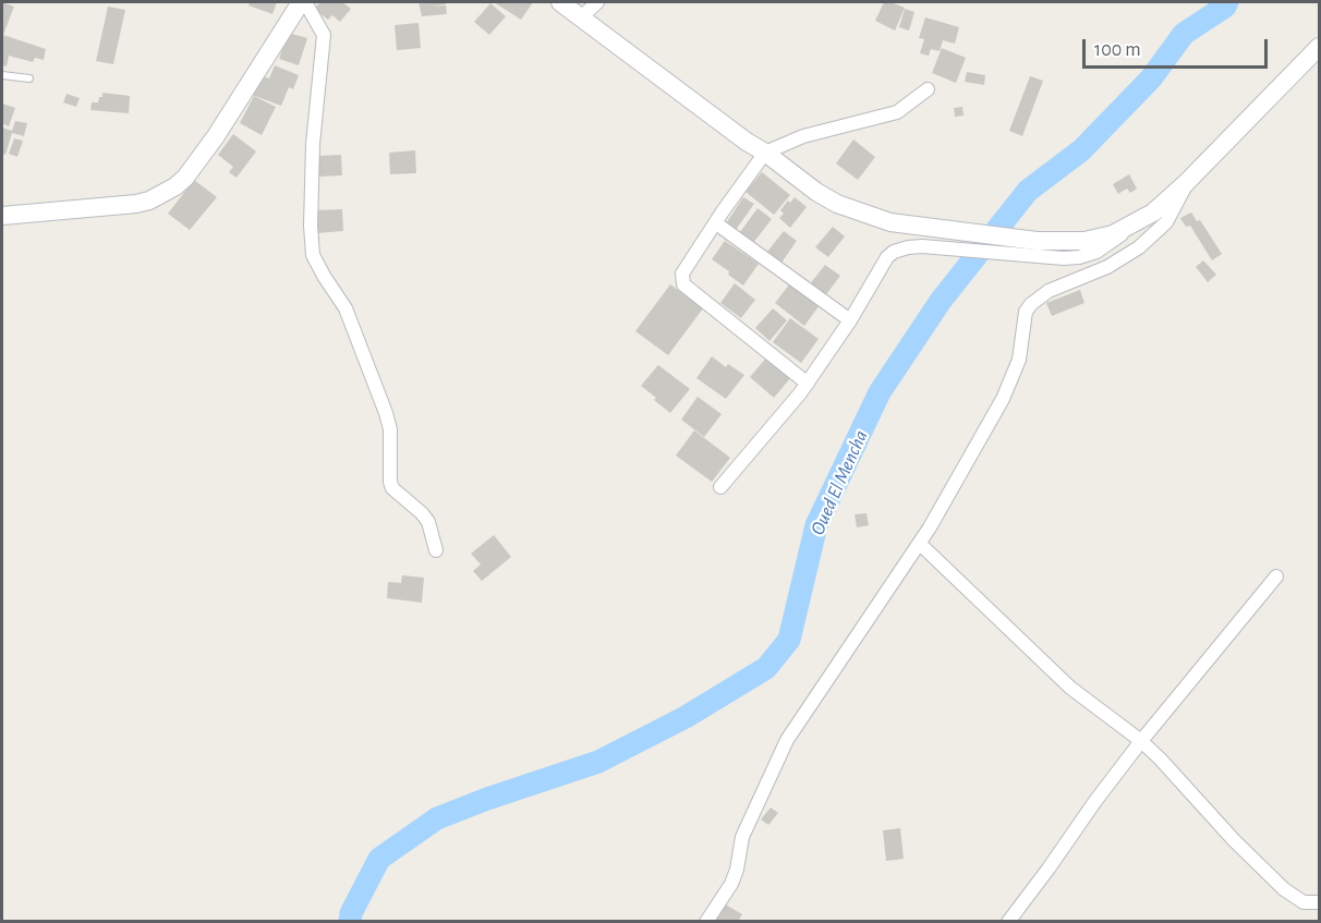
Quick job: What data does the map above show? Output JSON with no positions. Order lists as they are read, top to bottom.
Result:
{
  "water": ["Oued El Mencha"],
  "scale_bar": "100 m"
}
